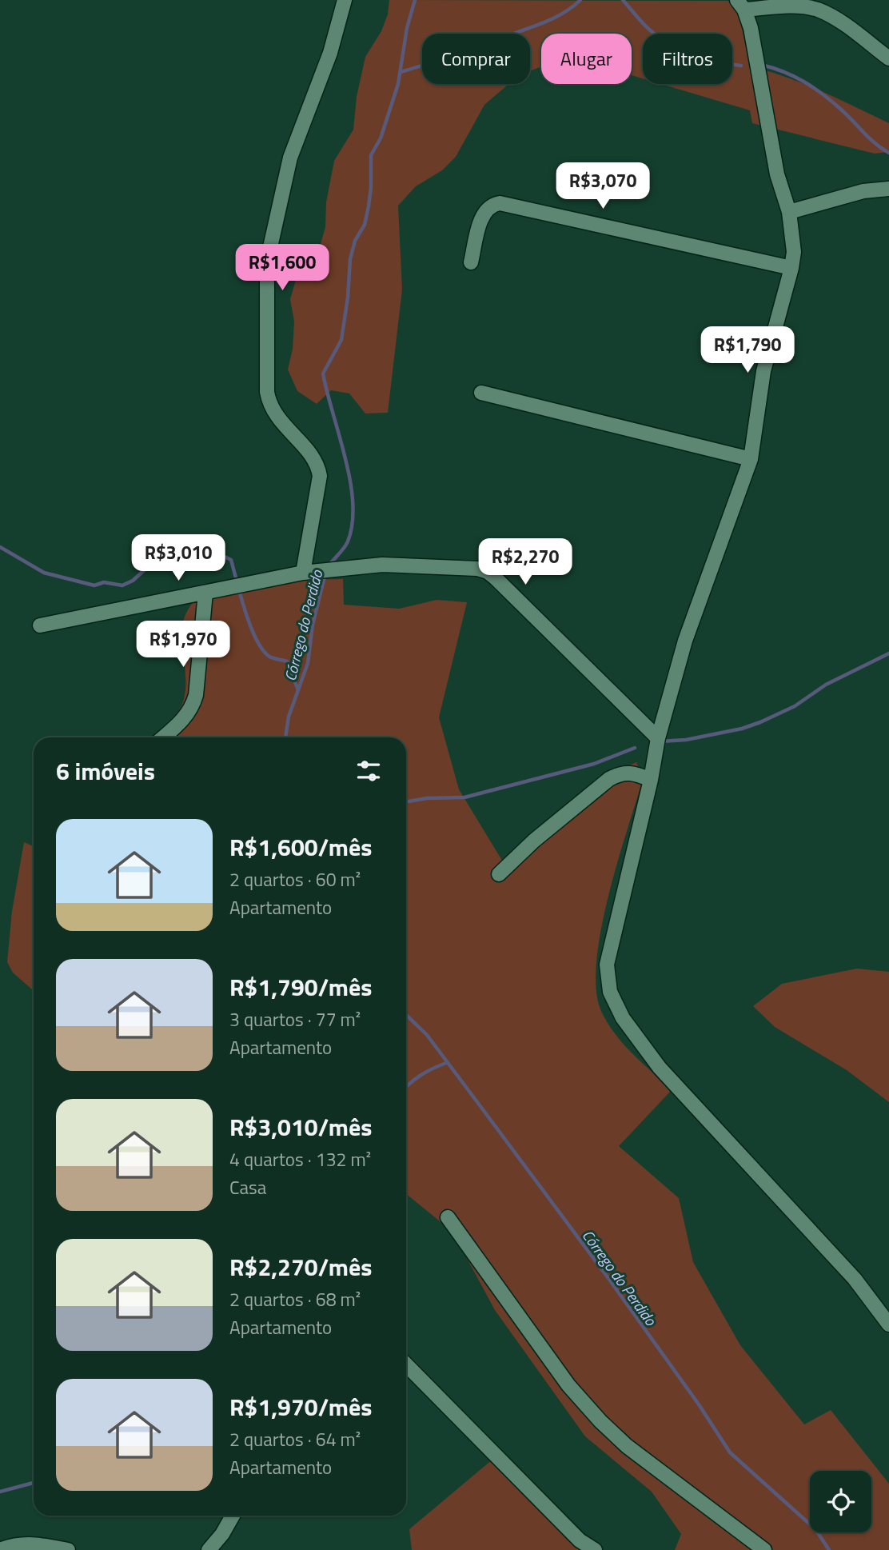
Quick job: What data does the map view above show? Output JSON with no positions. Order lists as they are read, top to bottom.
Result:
{
  "water": ["Córrego do Perdido"],
  "page": {
    "chip": ["Comprar", "Alugar", "Filtros"],
    "price": [
      "R$3,070",
      "R$1,600",
      "R$1,790",
      "R$3,010",
      "R$2,270",
      "R$1,970"
    ],
    "heading": "6 imóveis",
    "list": [
      {
        "name": "R$1,600/mês",
        "note": "2 quartos · 60 m² · Apartamento"
      },
      {
        "name": "R$1,790/mês",
        "note": "3 quartos · 77 m² · Apartamento"
      },
      {
        "name": "R$3,010/mês",
        "note": "4 quartos · 132 m² · Casa"
      },
      {
        "name": "R$2,270/mês",
        "note": "2 quartos · 68 m² · Apartamento"
      },
      {
        "name": "R$1,970/mês",
        "note": "2 quartos · 64 m² · Apartamento"
      }
    ]
  }
}
